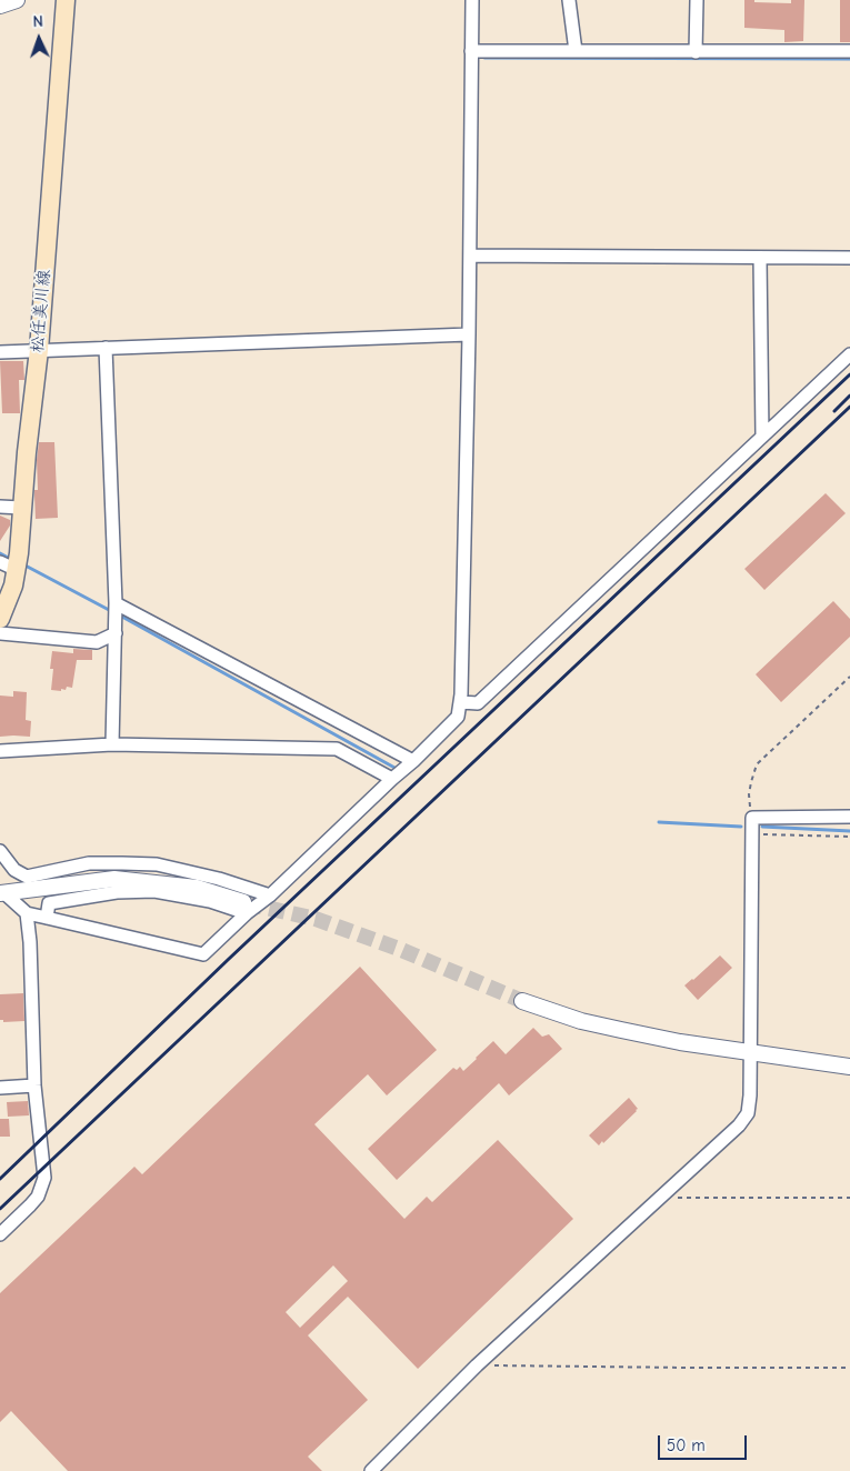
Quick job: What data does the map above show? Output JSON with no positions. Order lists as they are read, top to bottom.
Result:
{
  "streets": {
    "main road": ["松任美川線"]
  },
  "scale_bar": "50 m",
  "north": "top"
}
